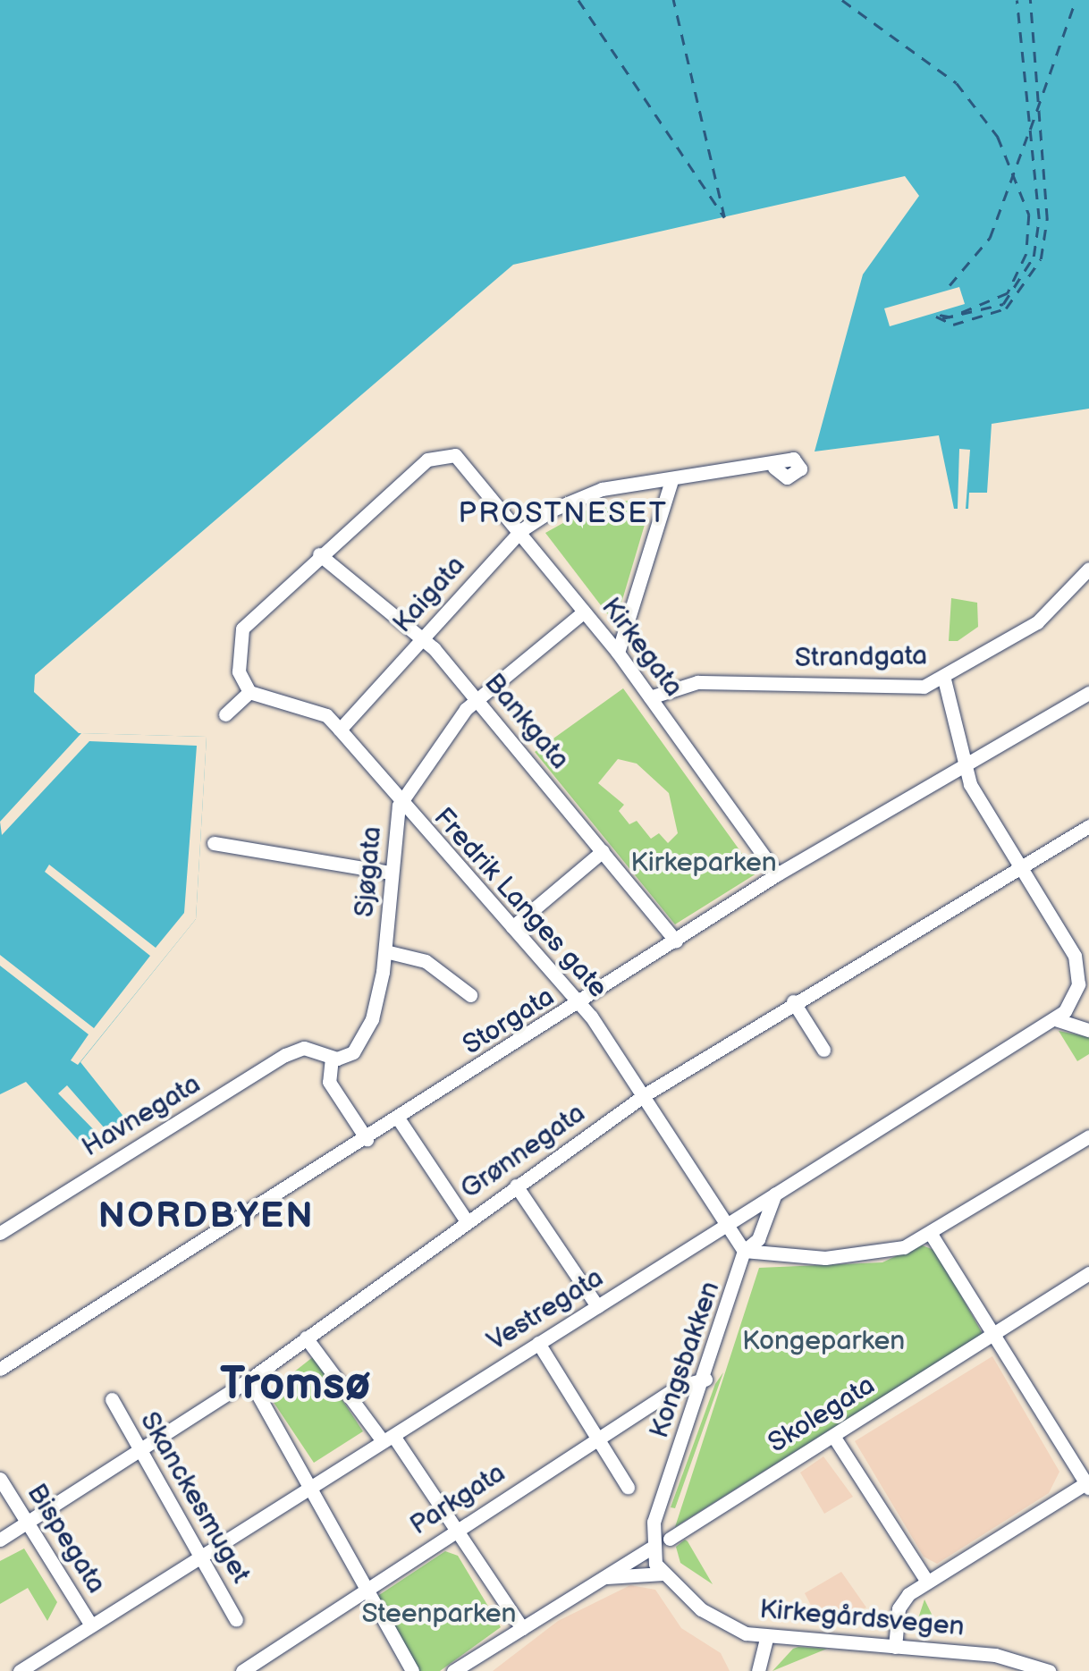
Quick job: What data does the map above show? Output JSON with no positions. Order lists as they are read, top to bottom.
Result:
{
  "streets": {
    "street": [
      "Kaigata",
      "Kirkegata",
      "Strandgata",
      "Bankgata",
      "Sjøgata",
      "Fredrik Langes gate",
      "Storgata",
      "Havnegata",
      "Grønnegata",
      "Vestregata",
      "Kongsbakken",
      "Skolegata",
      "Skanckesmuget",
      "Parkgata",
      "Bispegata",
      "Kirkegårdsvegen"
    ]
  },
  "crossings": [
    ["Kaigata", "Kirkegata"],
    ["Kaigata", "Bankgata"],
    ["Kaigata", "Fredrik Langes gate"],
    ["Kirkegata", "Strandgata"],
    ["Kirkegata", "Bankgata"],
    ["Kirkegata", "Sjøgata"],
    ["Kirkegata", "Storgata"],
    ["Bankgata", "Sjøgata"],
    ["Bankgata", "Storgata"],
    ["Sjøgata", "Fredrik Langes gate"],
    ["Sjøgata", "Havnegata"],
    ["Fredrik Langes gate", "Storgata"],
    ["Fredrik Langes gate", "Grønnegata"],
    ["Fredrik Langes gate", "Vestregata"],
    ["Fredrik Langes gate", "Kongsbakken"],
    ["Grønnegata", "Skanckesmuget"],
    ["Grønnegata", "Bispegata"],
    ["Vestregata", "Kongsbakken"],
    ["Vestregata", "Skanckesmuget"],
    ["Vestregata", "Bispegata"],
    ["Kongsbakken", "Parkgata"],
    ["Kongsbakken", "Kirkegårdsvegen"]
  ],
  "districts": ["PROSTNESET", "NORDBYEN", "Tromsø"],
  "parks": ["Kirkeparken", "Kongeparken", "Steenparken"]
}
